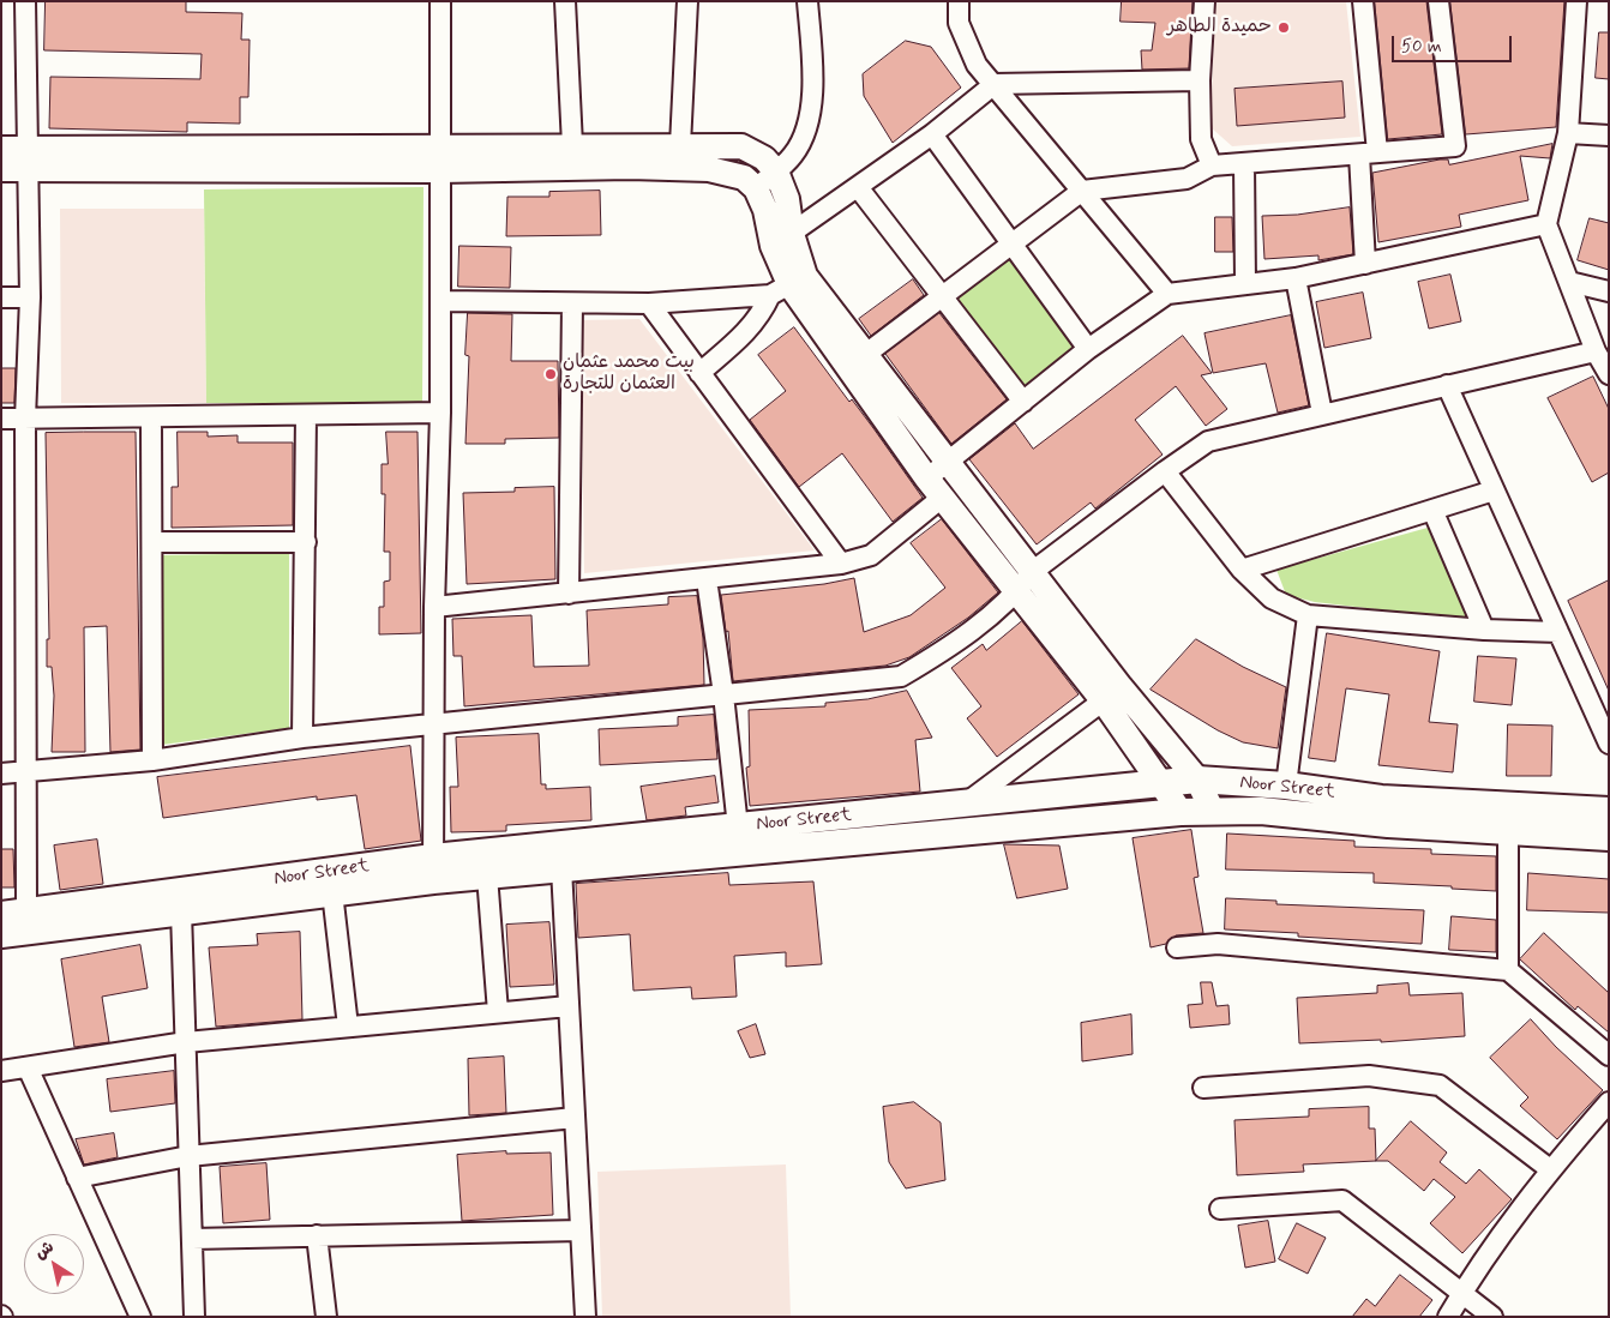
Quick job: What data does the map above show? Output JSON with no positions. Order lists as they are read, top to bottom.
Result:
{
  "streets": {
    "main road": ["Noor Street"]
  },
  "places": ["حميدة الطاهر", "بيت محمد عثمان العثمان للتجارة"],
  "scale_bar": "50 m",
  "north": "top left"
}
